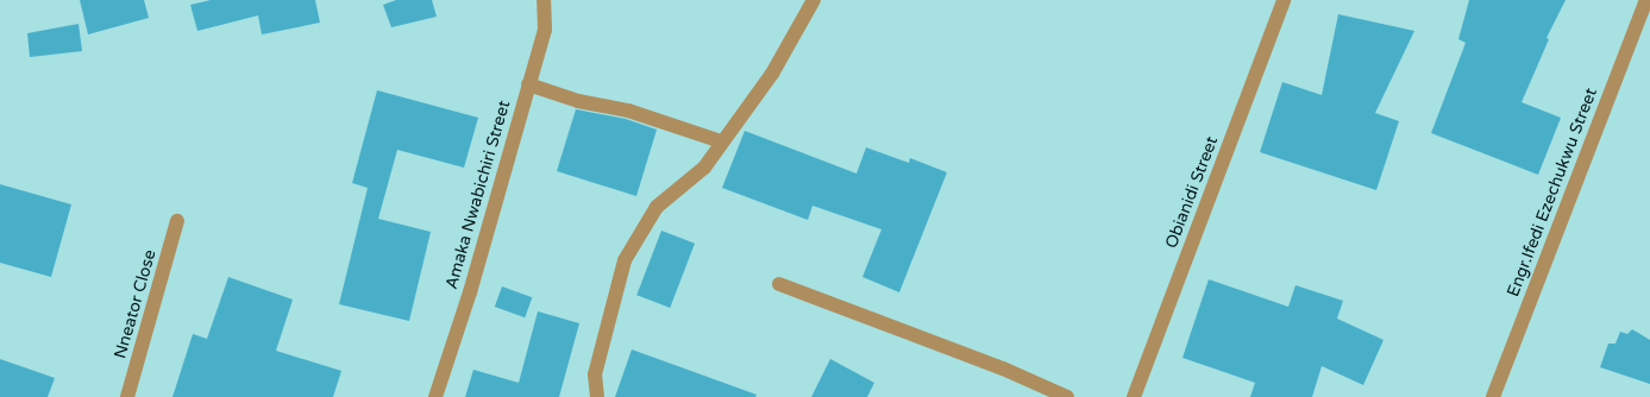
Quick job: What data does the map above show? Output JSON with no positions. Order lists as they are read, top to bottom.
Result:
{
  "streets": {
    "street": [
      "Obianidi Street",
      "Engr.Ifedi Ezechukwu Street",
      "Amaka Nwabichiri Street",
      "Nneator Close"
    ]
  }
}
